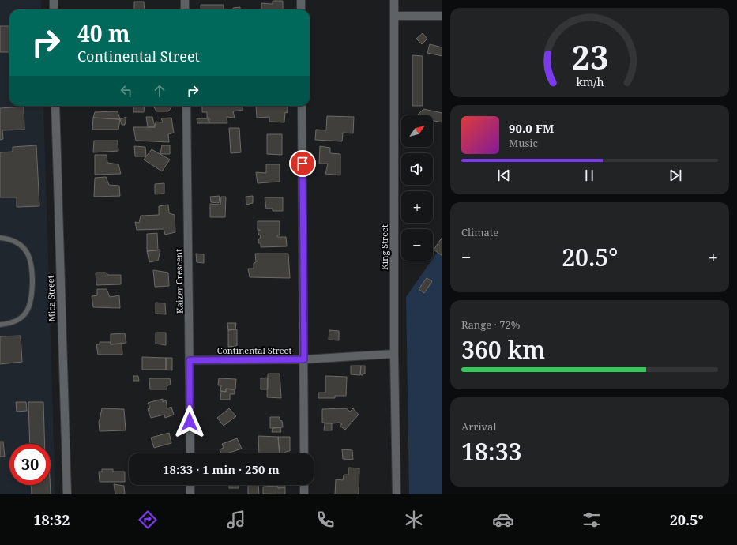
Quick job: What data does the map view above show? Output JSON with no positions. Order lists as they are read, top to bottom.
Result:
{
  "streets": {
    "street": [
      "King Street",
      "Kaizer Crescent",
      "Mica Street",
      "Continental Street"
    ]
  },
  "crossings": [
    ["King Street", "Continental Street"],
    ["Kaizer Crescent", "Continental Street"]
  ],
  "north": "top right",
  "page": {
    "turn": ["40 m", "Continental Street"],
    "map_buttons": ["+", "−"],
    "song": ["90.0 FM", "Music"],
    "tile": [
      "Climate",
      ["Range · 72%", "360 km"],
      ["Arrival", "18:33"]
    ],
    "heat": ["−", "20.5°", "+"],
    "limit": "30",
    "trip": "18:33 · 1 min · 250 m",
    "tabs": ["18:32", "20.5°"],
    "gauge": ["23", "km/h"]
  }
}
